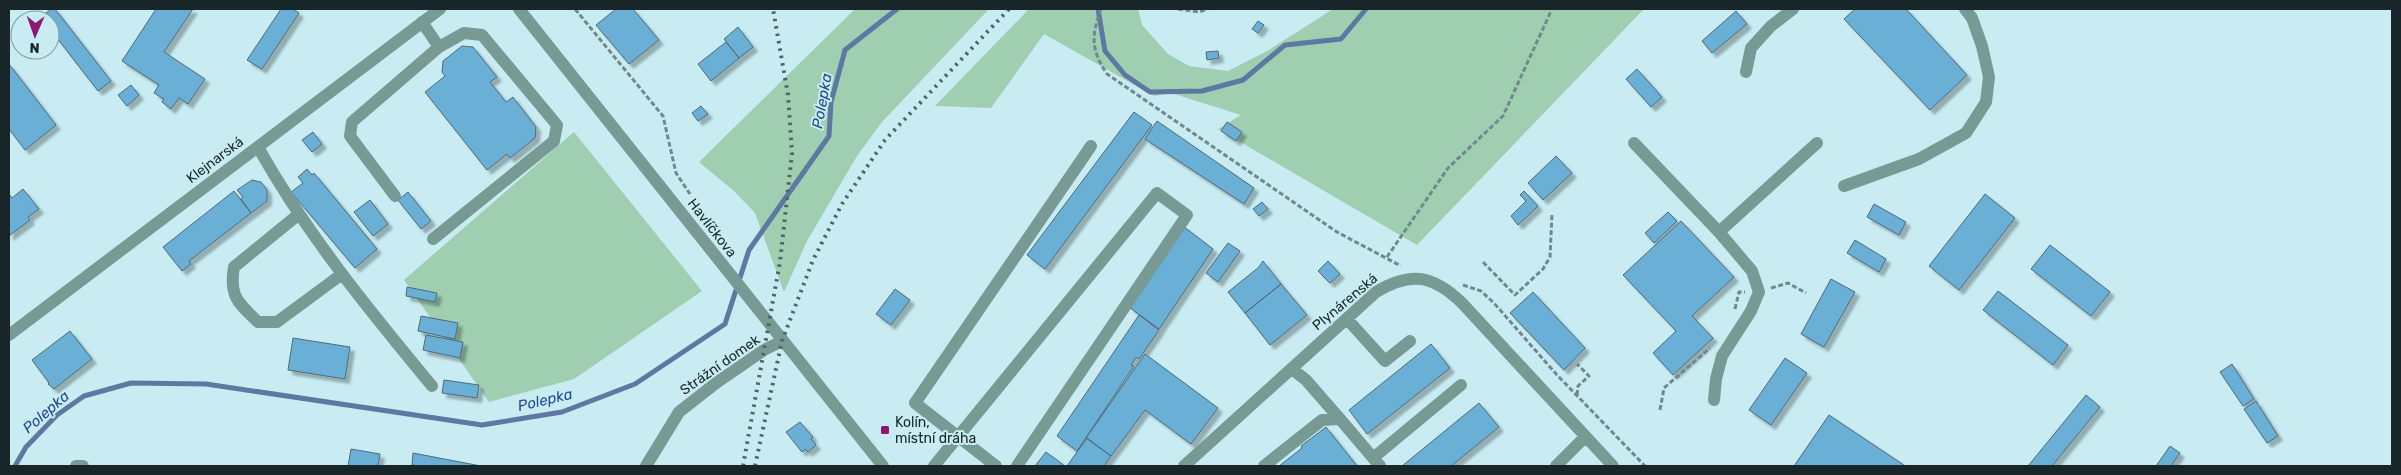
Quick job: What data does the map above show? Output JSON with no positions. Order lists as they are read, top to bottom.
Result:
{
  "streets": {
    "street": [
      "Klejnarská",
      "Havlíčkova",
      "Plynárenská",
      "Strážní domek"
    ]
  },
  "crossings": [
    ["Havlíčkova", "Strážní domek"]
  ],
  "water": ["Polepka"],
  "places": {
    "transit": ["Kolín, místní dráha"]
  },
  "north": "bottom"
}
